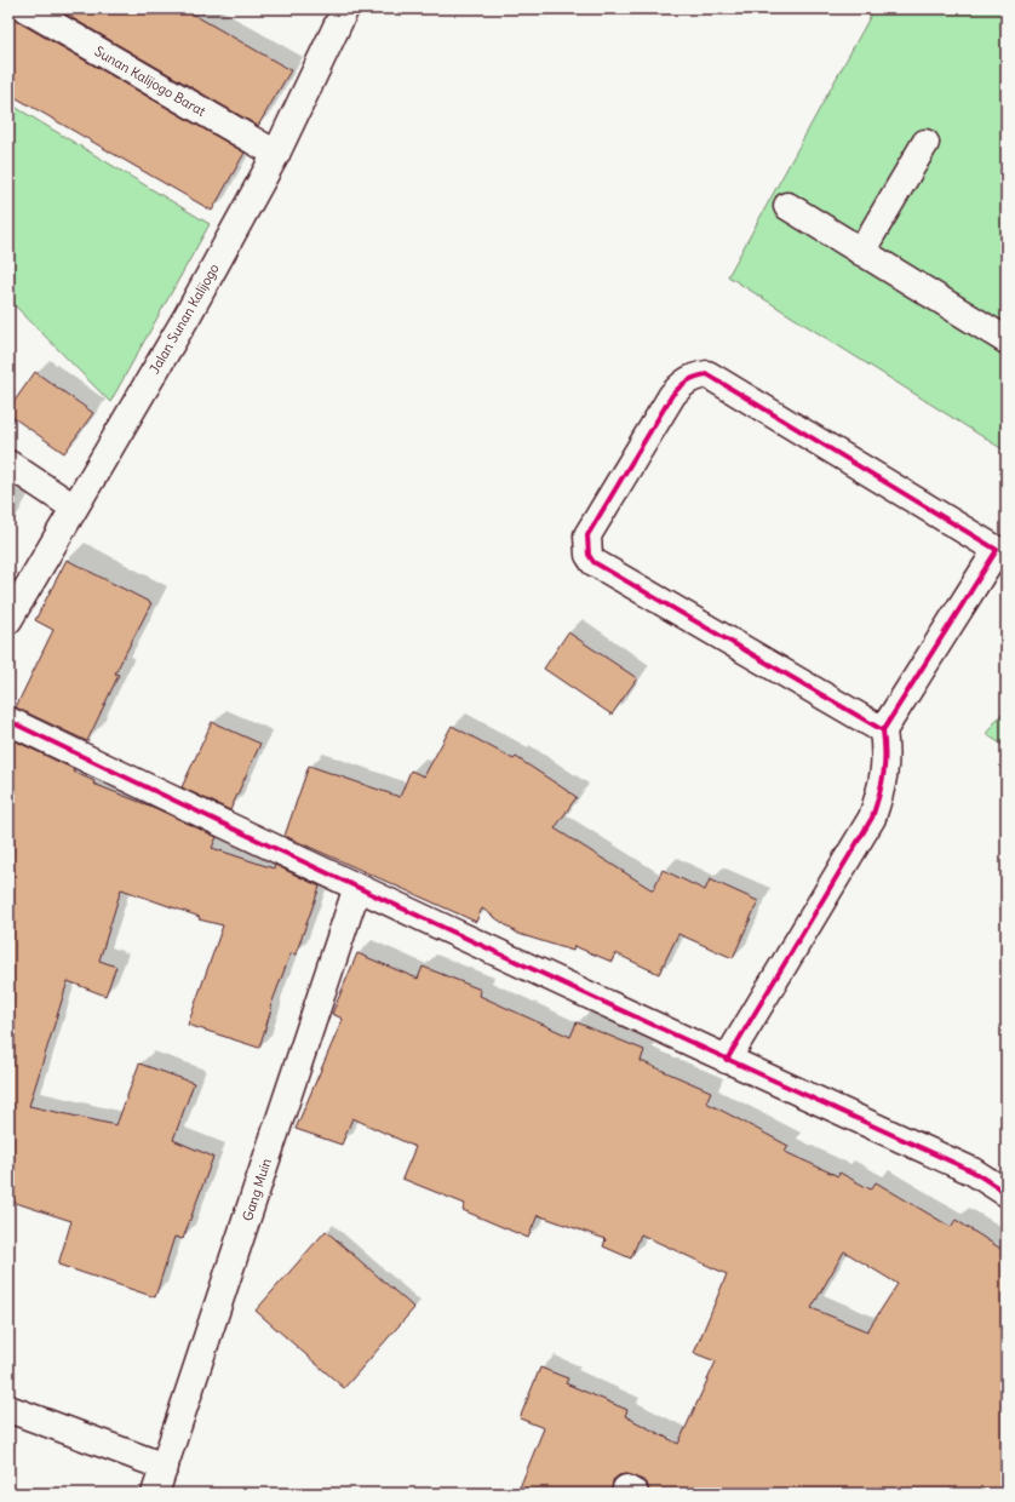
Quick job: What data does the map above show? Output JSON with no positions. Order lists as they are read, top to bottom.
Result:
{
  "streets": {
    "street": ["Sunan Kalijogo Barat", "Jalan Sunan Kalijogo", "Gang Muin"]
  },
  "crossings": [
    ["Sunan Kalijogo Barat", "Jalan Sunan Kalijogo"]
  ]
}
